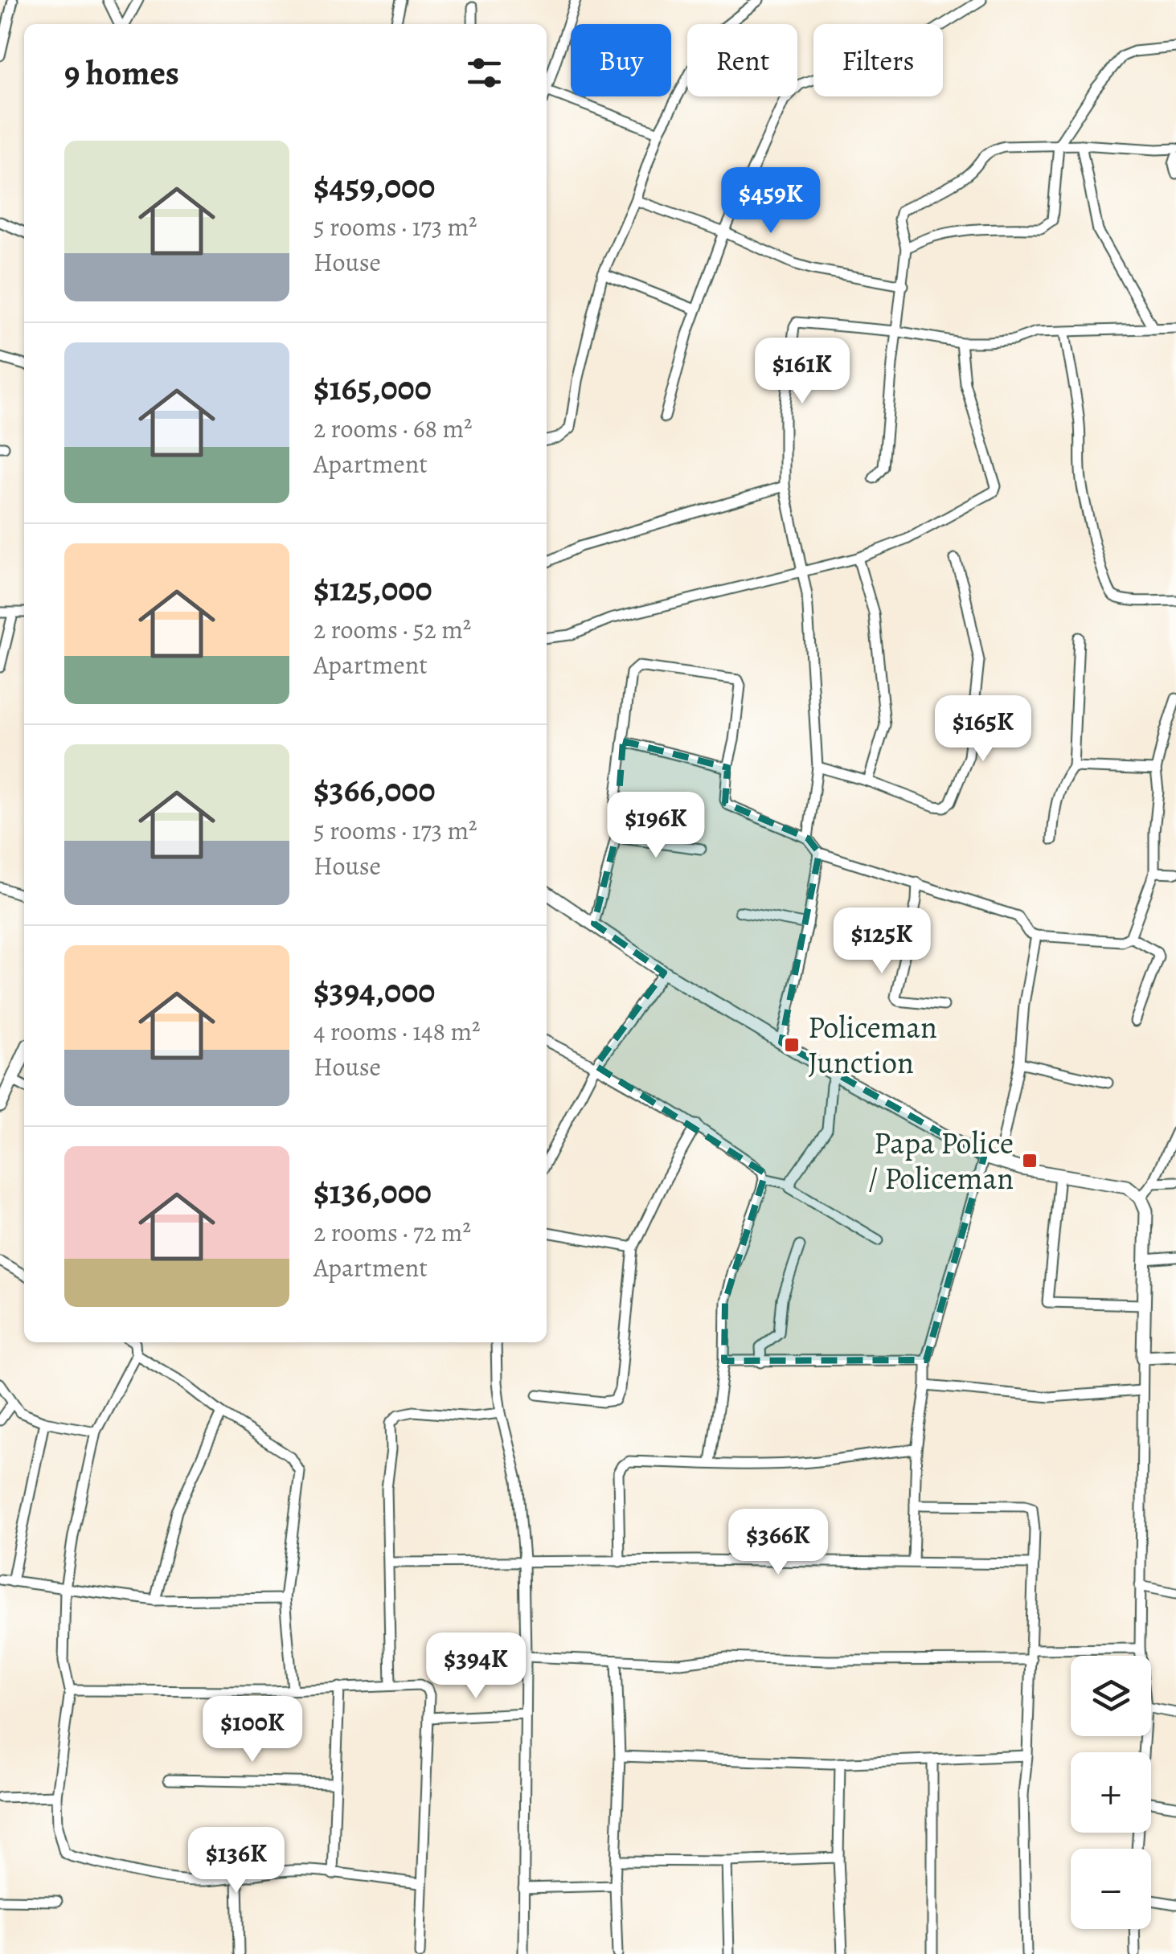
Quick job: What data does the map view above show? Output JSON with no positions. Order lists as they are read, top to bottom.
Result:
{
  "places": {
    "transit": ["Policeman Junction", "Papa Police / Policeman"]
  },
  "page": {
    "chip": ["Buy", "Rent", "Filters"],
    "heading": "9 homes",
    "list": [
      {
        "name": "$459,000",
        "note": "5 rooms · 173 m² · House"
      },
      {
        "name": "$165,000",
        "note": "2 rooms · 68 m² · Apartment"
      },
      {
        "name": "$125,000",
        "note": "2 rooms · 52 m² · Apartment"
      },
      {
        "name": "$366,000",
        "note": "5 rooms · 173 m² · House"
      },
      {
        "name": "$394,000",
        "note": "4 rooms · 148 m² · House"
      },
      {
        "name": "$136,000",
        "note": "2 rooms · 72 m² · Apartment"
      }
    ],
    "price": [
      "$459K",
      "$161K",
      "$165K",
      "$196K",
      "$125K",
      "$366K",
      "$394K",
      "$100K",
      "$136K"
    ],
    "map_buttons": ["+", "−"]
  }
}
